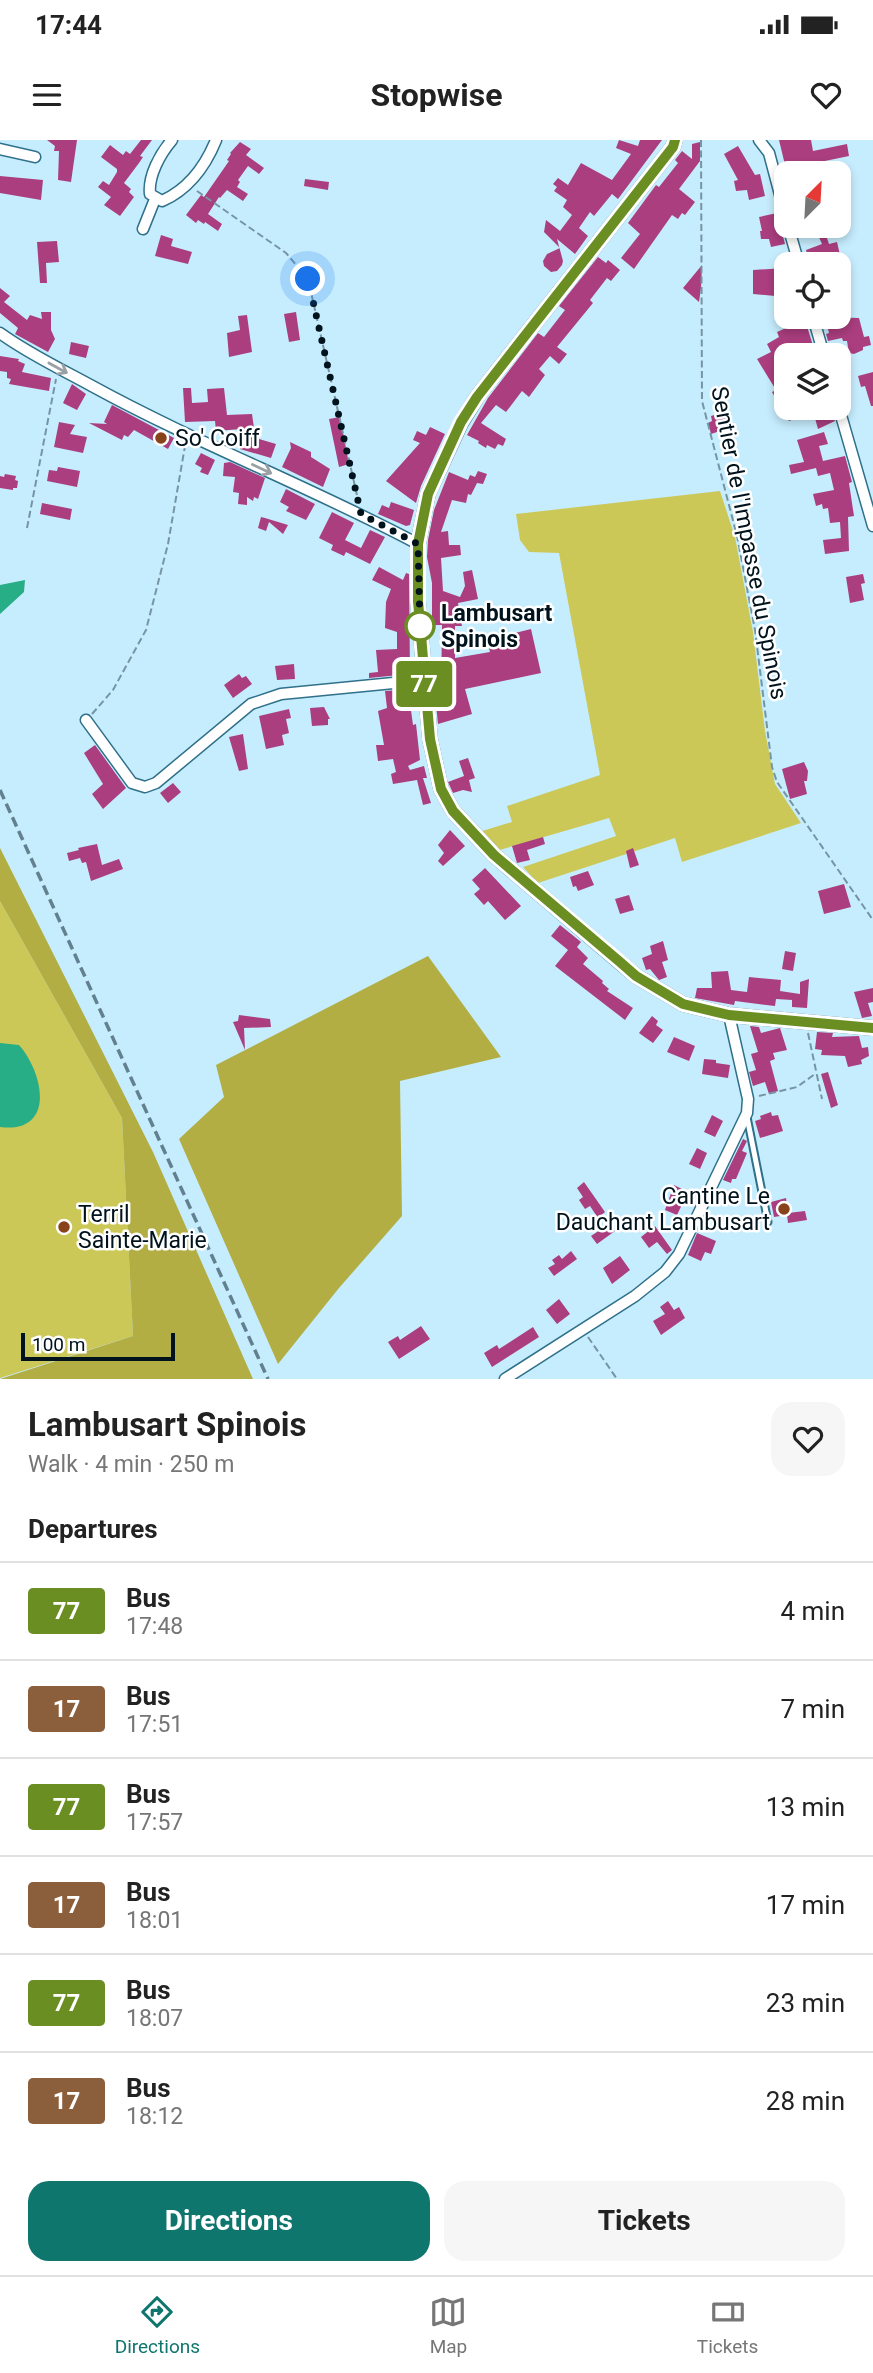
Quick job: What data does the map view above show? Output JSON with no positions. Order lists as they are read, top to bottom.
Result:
{
  "streets": {
    "path": ["Sentier de l'Impasse du Spinois"]
  },
  "places": [
    "So' Coiff",
    "Lambusart Spinois",
    "Cantine Le Dauchant Lambusart",
    "Terril Sainte-Marie"
  ],
  "lines": ["bus line 77"],
  "scale_bar": "100 m",
  "north": "top right",
  "page": {
    "status": "17:44",
    "header": "Stopwise",
    "on_map": "77",
    "scale": "100 m",
    "heading": [
      ["Lambusart Spinois", "Walk · 4 min · 250 m"],
      "Departures"
    ],
    "list": [
      {
        "mark": "77",
        "name": "Bus",
        "note": "17:48",
        "value": "4 min"
      },
      {
        "mark": "17",
        "name": "Bus",
        "note": "17:51",
        "value": "7 min"
      },
      {
        "mark": "77",
        "name": "Bus",
        "note": "17:57",
        "value": "13 min"
      },
      {
        "mark": "17",
        "name": "Bus",
        "note": "18:01",
        "value": "17 min"
      },
      {
        "mark": "77",
        "name": "Bus",
        "note": "18:07",
        "value": "23 min"
      },
      {
        "mark": "17",
        "name": "Bus",
        "note": "18:12",
        "value": "28 min"
      }
    ],
    "buttons": ["Directions", "Tickets"],
    "tabs": ["Directions", "Map", "Tickets"]
  }
}
